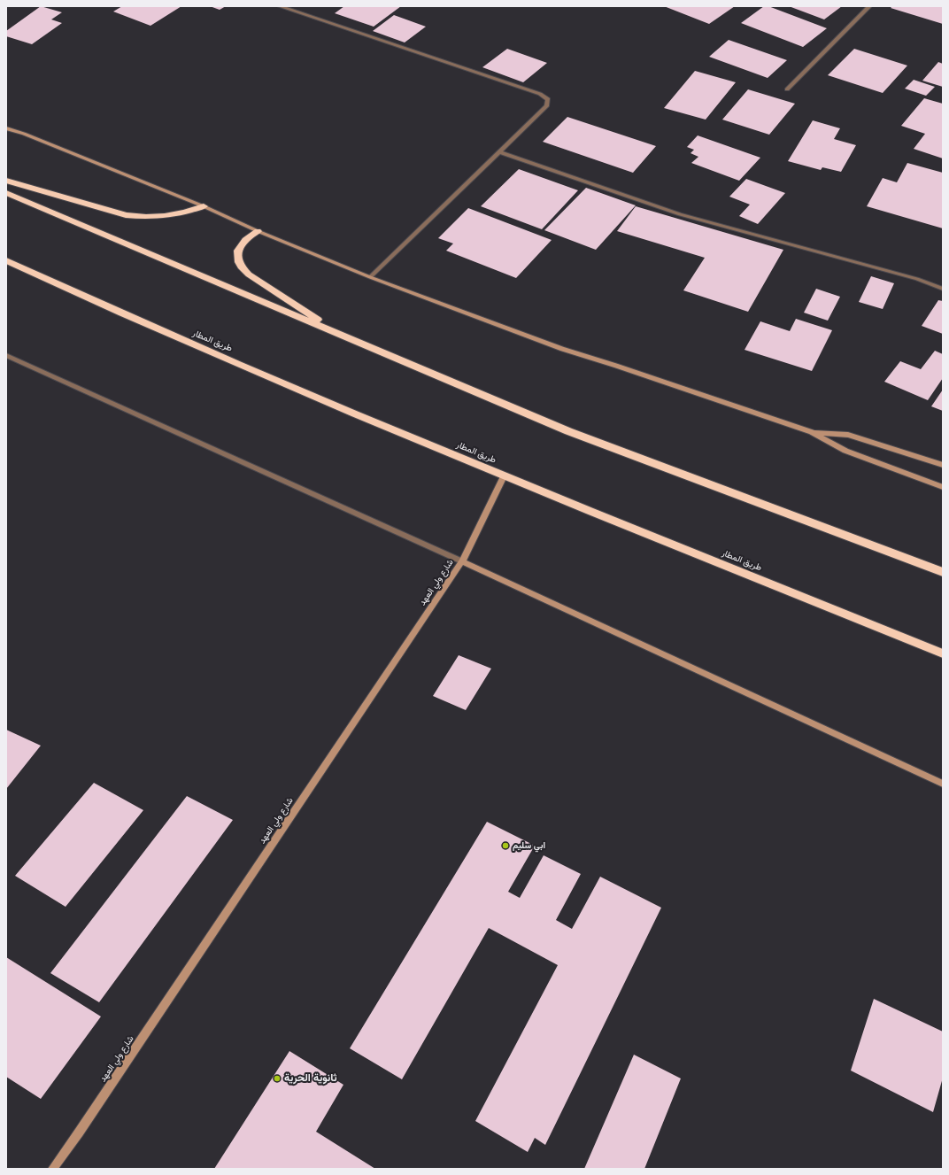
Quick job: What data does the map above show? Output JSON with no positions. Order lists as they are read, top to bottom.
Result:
{
  "streets": {
    "highway": ["طريق المطار"],
    "street": ["شارع ولي العهد"]
  },
  "crossings": [
    ["طريق المطار", "شارع ولي العهد"]
  ],
  "places": ["ابي سليم", "ثانوية الحرية"]
}
